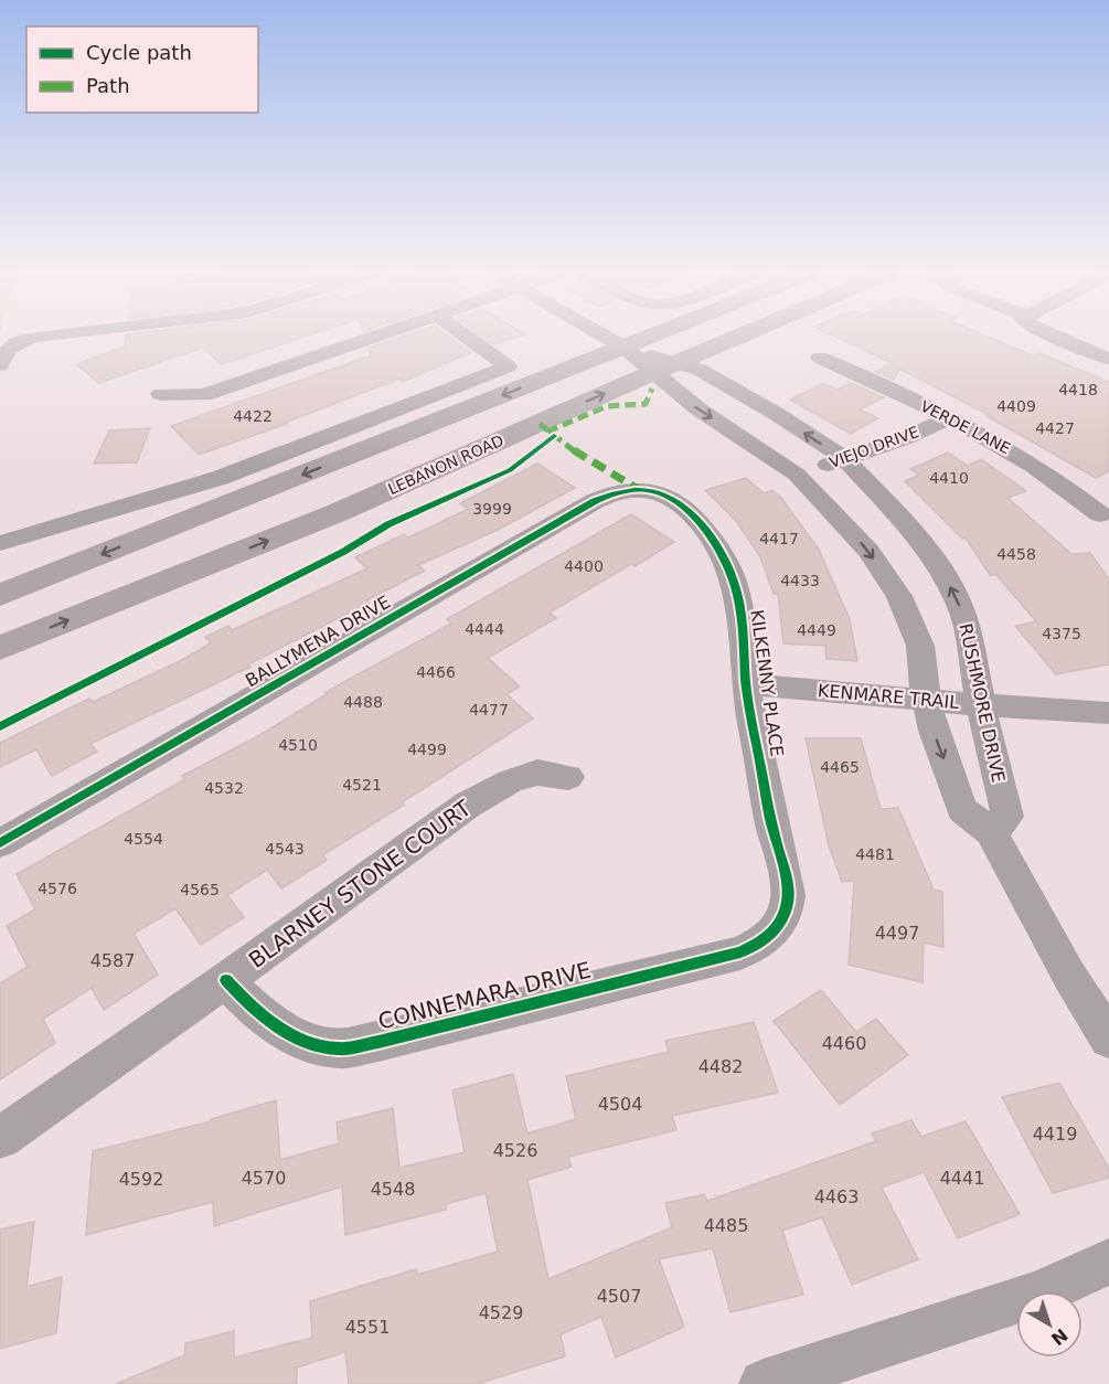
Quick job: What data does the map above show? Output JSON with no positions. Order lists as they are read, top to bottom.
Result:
{
  "streets": {
    "main road": ["LEBANON ROAD"],
    "street": [
      "VERDE LANE",
      "VIEJO DRIVE",
      "BALLYMENA DRIVE",
      "KILKENNY PLACE",
      "KENMARE TRAIL",
      "RUSHMORE DRIVE",
      "BLARNEY STONE COURT",
      "CONNEMARA DRIVE"
    ]
  },
  "crossings": [
    ["VERDE LANE", "VIEJO DRIVE"],
    ["VIEJO DRIVE", "RUSHMORE DRIVE"],
    ["LEBANON ROAD", "RUSHMORE DRIVE"],
    ["BALLYMENA DRIVE", "KILKENNY PLACE"],
    ["KILKENNY PLACE", "KENMARE TRAIL"],
    ["KILKENNY PLACE", "CONNEMARA DRIVE"],
    ["KENMARE TRAIL", "RUSHMORE DRIVE"],
    ["BLARNEY STONE COURT", "CONNEMARA DRIVE"]
  ],
  "house_numbers": [
    "4418",
    "4409",
    "4422",
    "4427",
    "4410",
    "3999",
    "4417",
    "4458",
    "4400",
    "4433",
    "4444",
    "4449",
    "4375",
    "4466",
    "4488",
    "4477",
    "4510",
    "4499",
    "4465",
    "4521",
    "4532",
    "4554",
    "4543",
    "4481",
    "4576",
    "4565",
    "4497",
    "4587",
    "4460",
    "4482",
    "4504",
    "4419",
    "4526",
    "4570",
    "4441",
    "4592",
    "4548",
    "4463",
    "4485",
    "4507",
    "4529",
    "4551"
  ],
  "legend": ["Cycle path", "Path"],
  "north": "bottom right"
}
